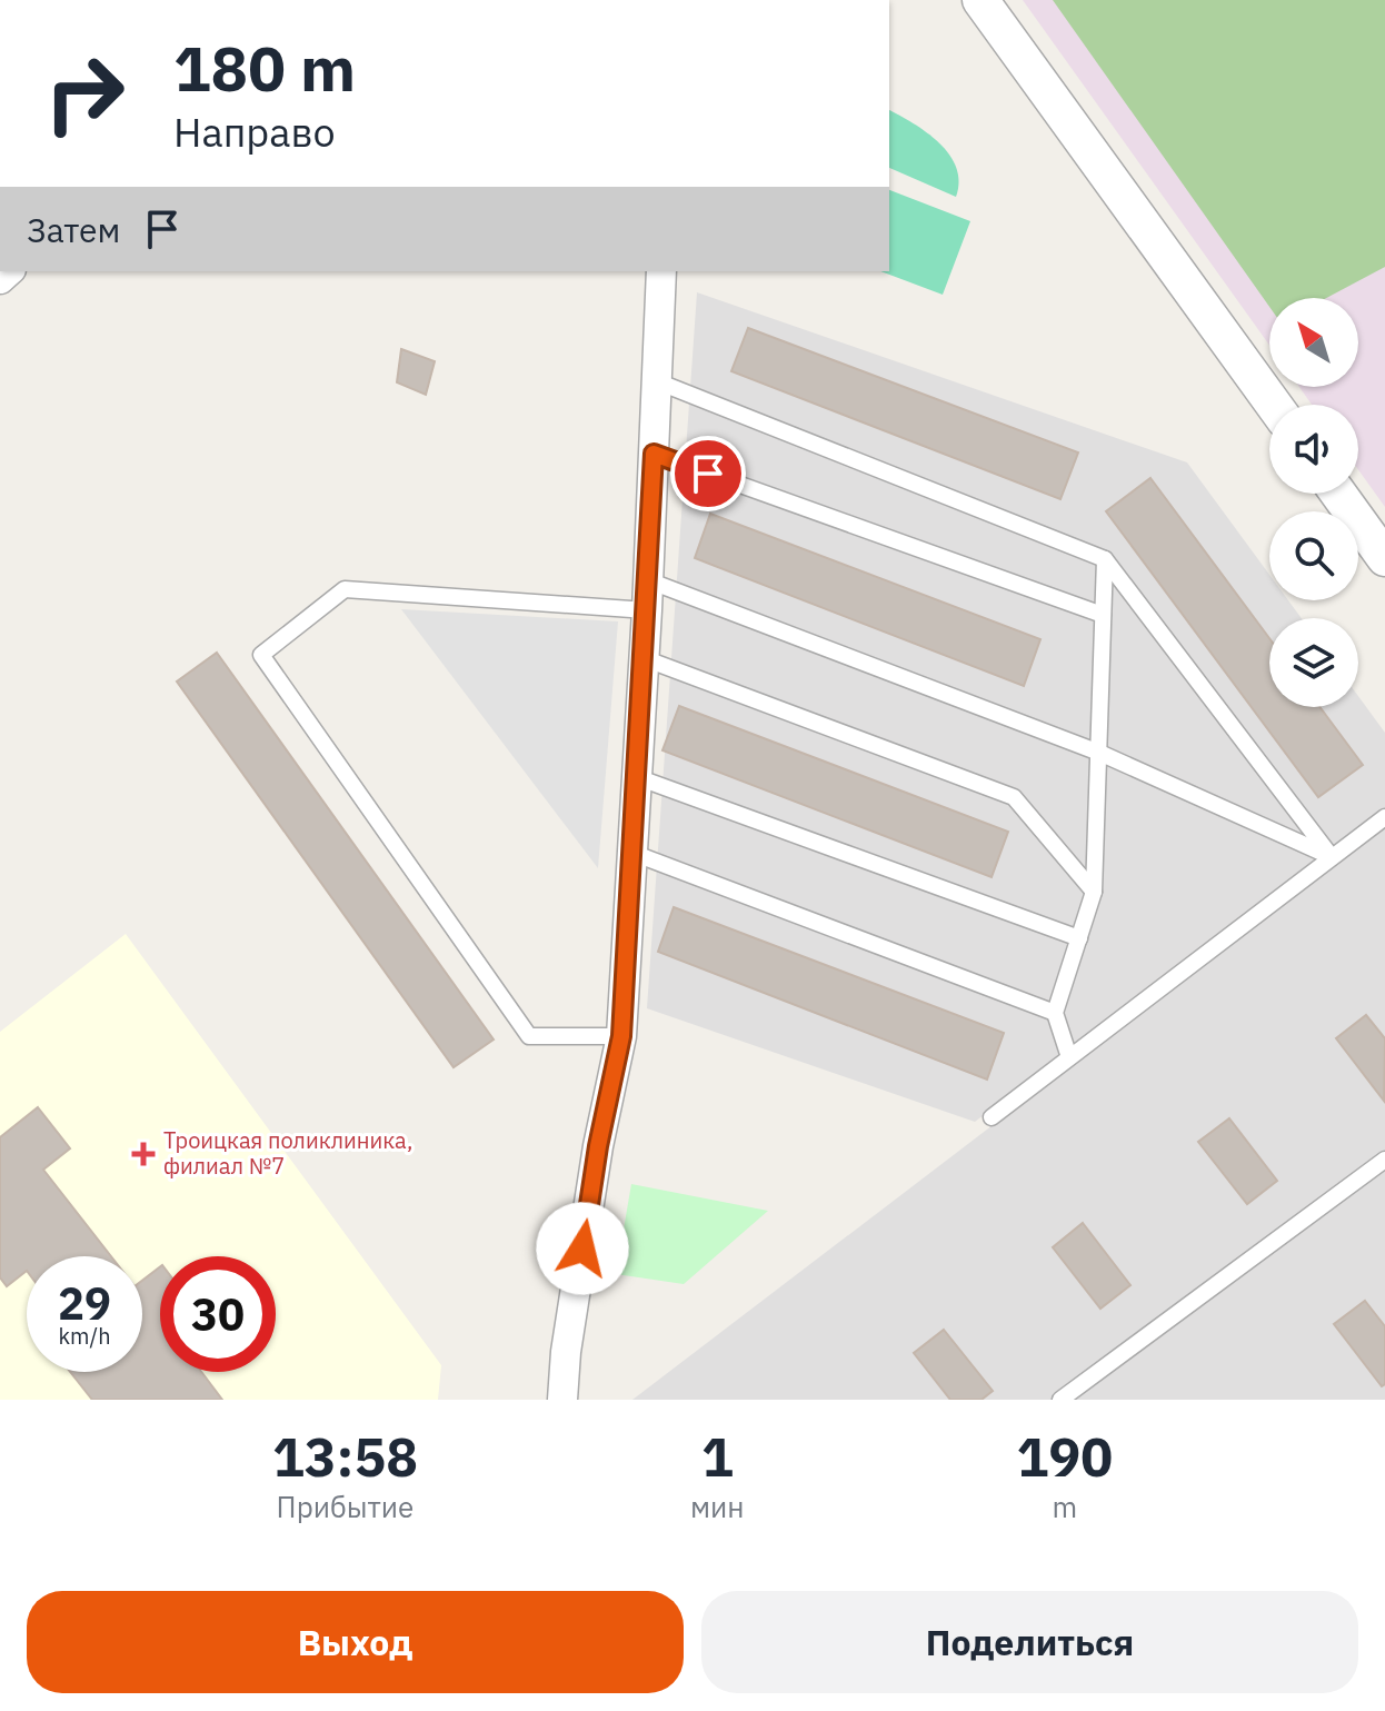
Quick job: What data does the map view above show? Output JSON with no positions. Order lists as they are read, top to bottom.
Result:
{
  "places": {
    "health": ["Троицкая поликлиника, филиал №7"]
  },
  "north": "top left",
  "page": {
    "turn": ["180 m", "Направо"],
    "then": "Затем",
    "speed": "29 km/h",
    "limit": "30",
    "eta": [
      "13:58",
      "Прибытие",
      "1",
      "мин",
      "190",
      "m"
    ],
    "buttons": ["Выход", "Поделиться"]
  }
}
